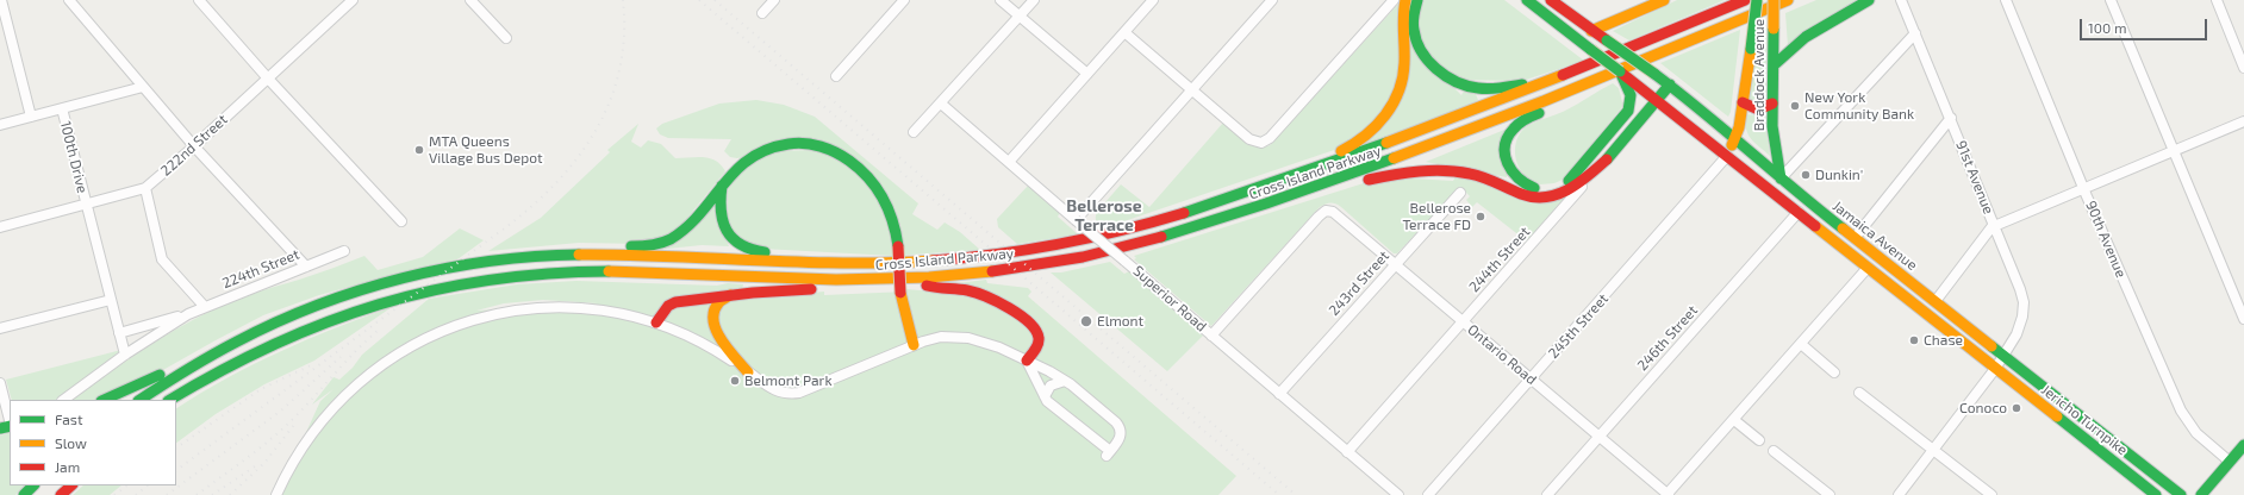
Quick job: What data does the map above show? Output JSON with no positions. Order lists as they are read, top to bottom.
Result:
{
  "streets": {
    "main road": [
      "Braddock Avenue",
      "Cross Island Parkway",
      "Jamaica Avenue",
      "244th Street",
      "246th Street",
      "Jericho Turnpike"
    ],
    "street": [
      "222nd Street",
      "100th Drive",
      "91st Avenue",
      "90th Avenue",
      "224th Street",
      "243rd Street",
      "Superior Road",
      "245th Street",
      "Ontario Road"
    ]
  },
  "crossings": [
    ["Braddock Avenue", "Jamaica Avenue"],
    ["Braddock Avenue", "245th Street"],
    ["222nd Street", "100th Drive"],
    ["100th Drive", "224th Street"],
    ["91st Avenue", "Jamaica Avenue"],
    ["91st Avenue", "Jericho Turnpike"],
    ["Jamaica Avenue", "244th Street"],
    ["Jamaica Avenue", "245th Street"],
    ["Jamaica Avenue", "246th Street"],
    ["Jamaica Avenue", "Jericho Turnpike"],
    ["244th Street", "Superior Road"],
    ["244th Street", "Ontario Road"],
    ["243rd Street", "Superior Road"],
    ["243rd Street", "Ontario Road"],
    ["Superior Road", "Ontario Road"],
    ["245th Street", "Ontario Road"],
    ["246th Street", "Ontario Road"]
  ],
  "districts": ["Bellerose Terrace"],
  "places": [
    "New York Community Bank",
    "MTA Queens Village Bus Depot",
    "Dunkin'",
    "Bellerose Terrace FD",
    "Elmont",
    "Chase",
    "Belmont Park",
    "Conoco"
  ],
  "legend": ["Fast", "Slow", "Jam"],
  "scale_bar": "100 m"
}
